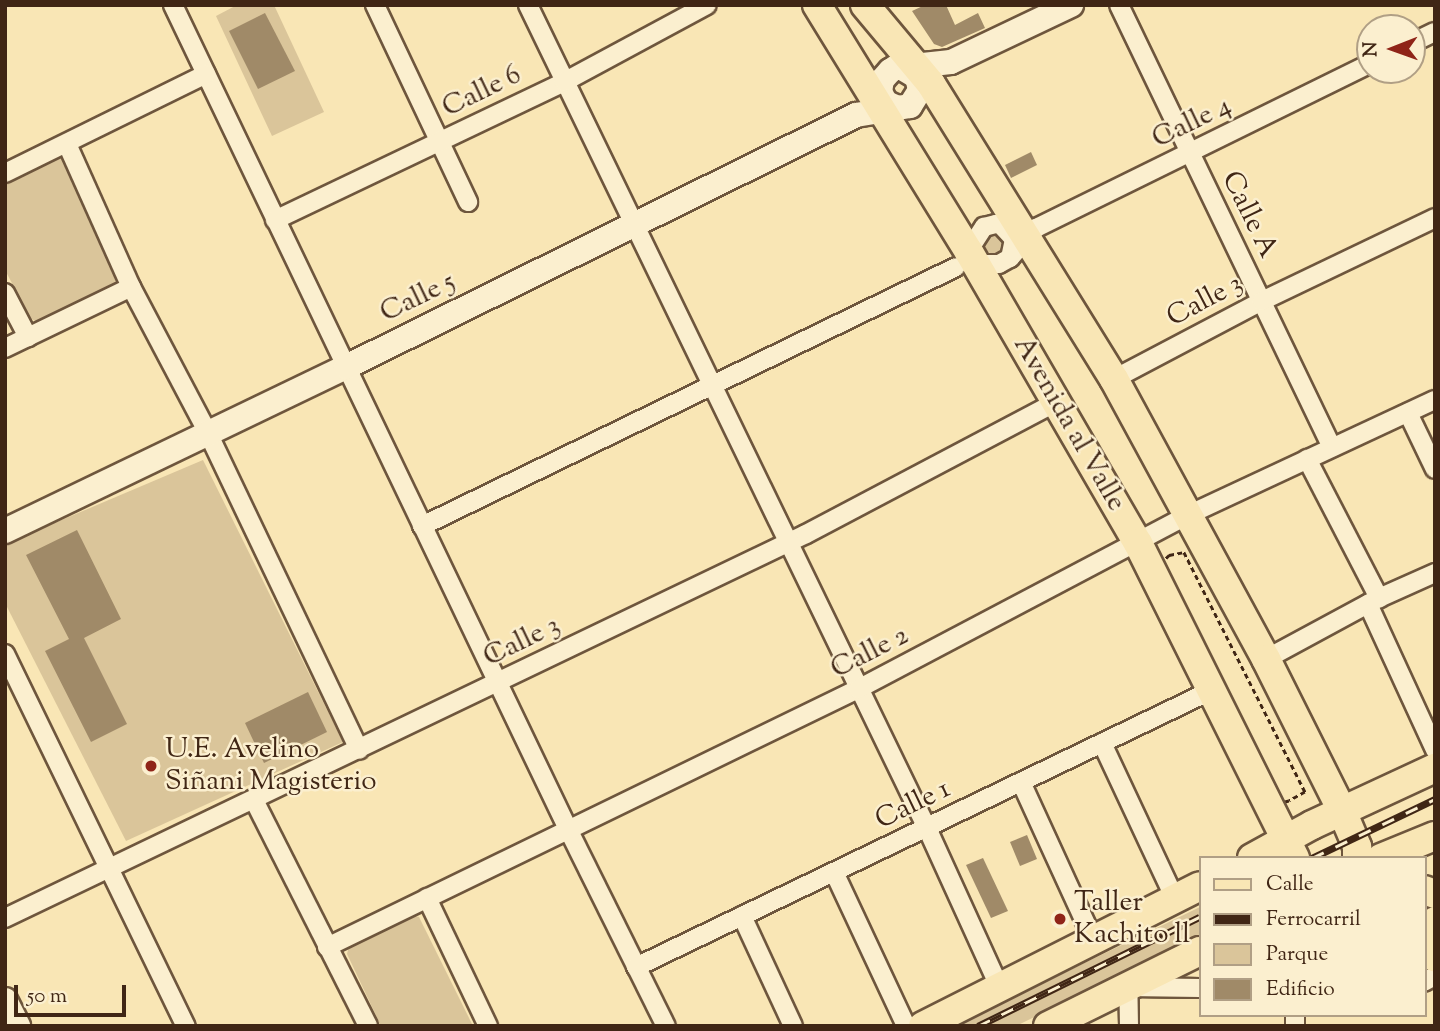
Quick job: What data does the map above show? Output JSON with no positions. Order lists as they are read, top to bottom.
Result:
{
  "streets": {
    "main road": ["Calle 5", "Avenida al Valle"],
    "street": [
      "Calle 6",
      "Calle 4",
      "Calle A",
      "Calle 3",
      "Calle 2",
      "Calle 1"
    ]
  },
  "crossings": [
    ["Calle 4", "Calle A"],
    ["Calle 4", "Avenida al Valle"],
    ["Calle A", "Calle 3"],
    ["Calle A", "Calle 2"],
    ["Calle 5", "Avenida al Valle"],
    ["Calle 3", "Avenida al Valle"],
    ["Avenida al Valle", "Calle 2"],
    ["Avenida al Valle", "Calle 1"]
  ],
  "places": ["U.E. Avelino Siñani Magisterio", "Taller Kachito ll"],
  "legend": [
    "Calle",
    "Ferrocarril",
    "Parque",
    "Edificio"
  ],
  "scale_bar": "50 m",
  "north": "left"
}
